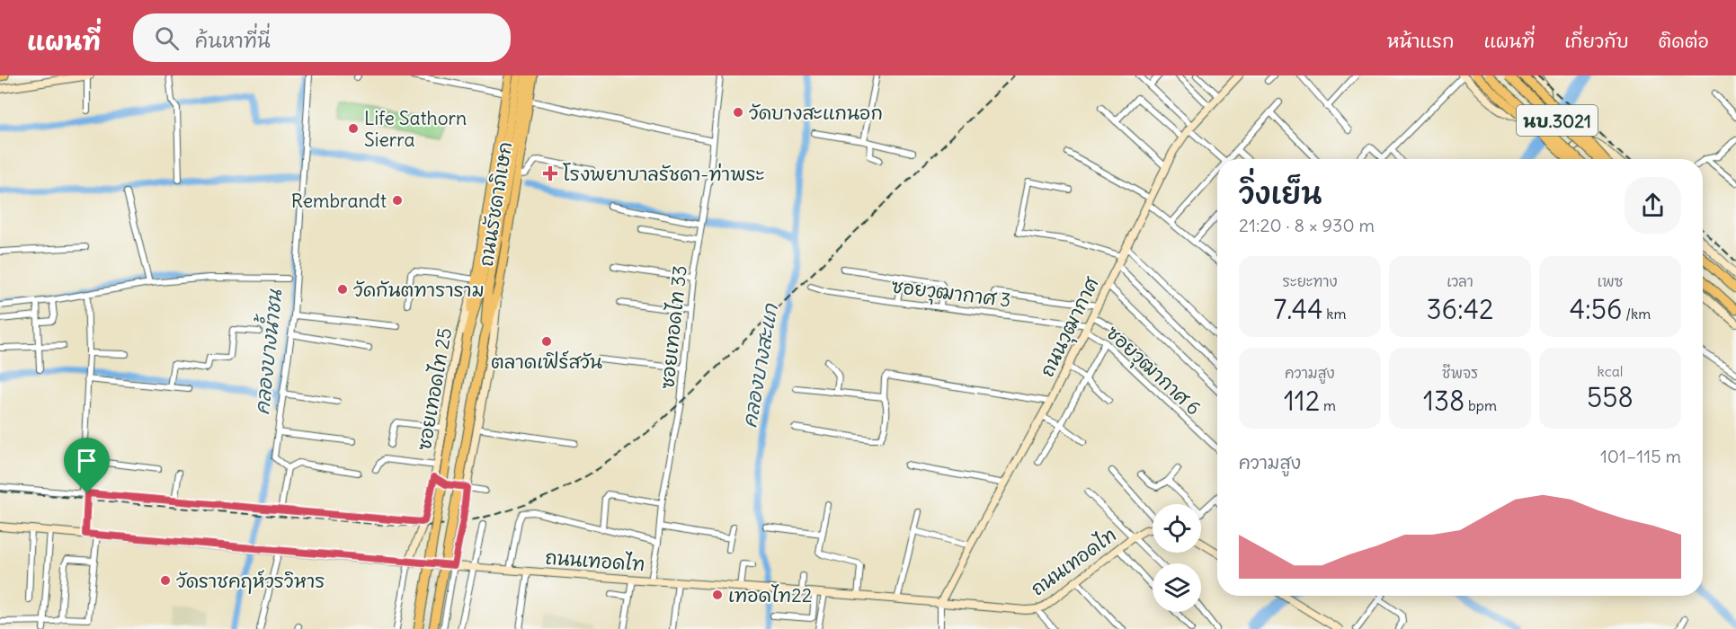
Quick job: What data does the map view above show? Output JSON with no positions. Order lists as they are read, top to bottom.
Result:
{
  "streets": {
    "main road": [
      "นบ.3021",
      "ถนนรัชดาภิเษก",
      "ถนนวุฒากาศ",
      "ซอยเทอดไท 25",
      "ถนนเทอดไท"
    ],
    "street": ["ซอยวุฒากาศ 3", "ซอยเทอดไท 33", "ซอยวุฒากาศ 6"]
  },
  "crossings": [
    ["ถนนรัชดาภิเษก", "ซอยเทอดไท 25"],
    ["ซอยวุฒากาศ 3", "ถนนวุฒากาศ"],
    ["ซอยวุฒากาศ 3", "ซอยวุฒากาศ 6"],
    ["ซอยเทอดไท 33", "ถนนเทอดไท"],
    ["ถนนวุฒากาศ", "ซอยวุฒากาศ 6"],
    ["ถนนวุฒากาศ", "ถนนเทอดไท"],
    ["ซอยเทอดไท 25", "ถนนเทอดไท"]
  ],
  "water": ["คลองบางน้ำชน", "คลองบางสะแก"],
  "places": {
    "other": [
      "วัดบางสะแกนอก",
      "Life Sathorn Sierra",
      "Rembrandt",
      "วัดกันตทาราราม",
      "ตลาดเฟิร์สวัน",
      "วัดราชคฤห์วรวิหาร",
      "เทอดไท22"
    ],
    "health": ["โรงพยาบาลรัชดา-ท่าพระ"]
  },
  "page": {
    "header": "แผนที่",
    "search": "ค้นหาที่นี่",
    "nav": [
      "หน้าแรก",
      "แผนที่",
      "เกี่ยวกับ",
      "ติดต่อ"
    ],
    "heading": ["วิ่งเย็น", "21:20 · 8 × 930 m"],
    "stats": [
      ["ระยะทาง", "7.44 km"],
      ["เวลา", "36:42"],
      ["เพซ", "4:56 /km"],
      ["ความสูง", "112 m"],
      ["ชีพจร", "138 bpm"],
      ["kcal", "558"]
    ],
    "chart": ["ความสูง", "101–115 m"]
  }
}
